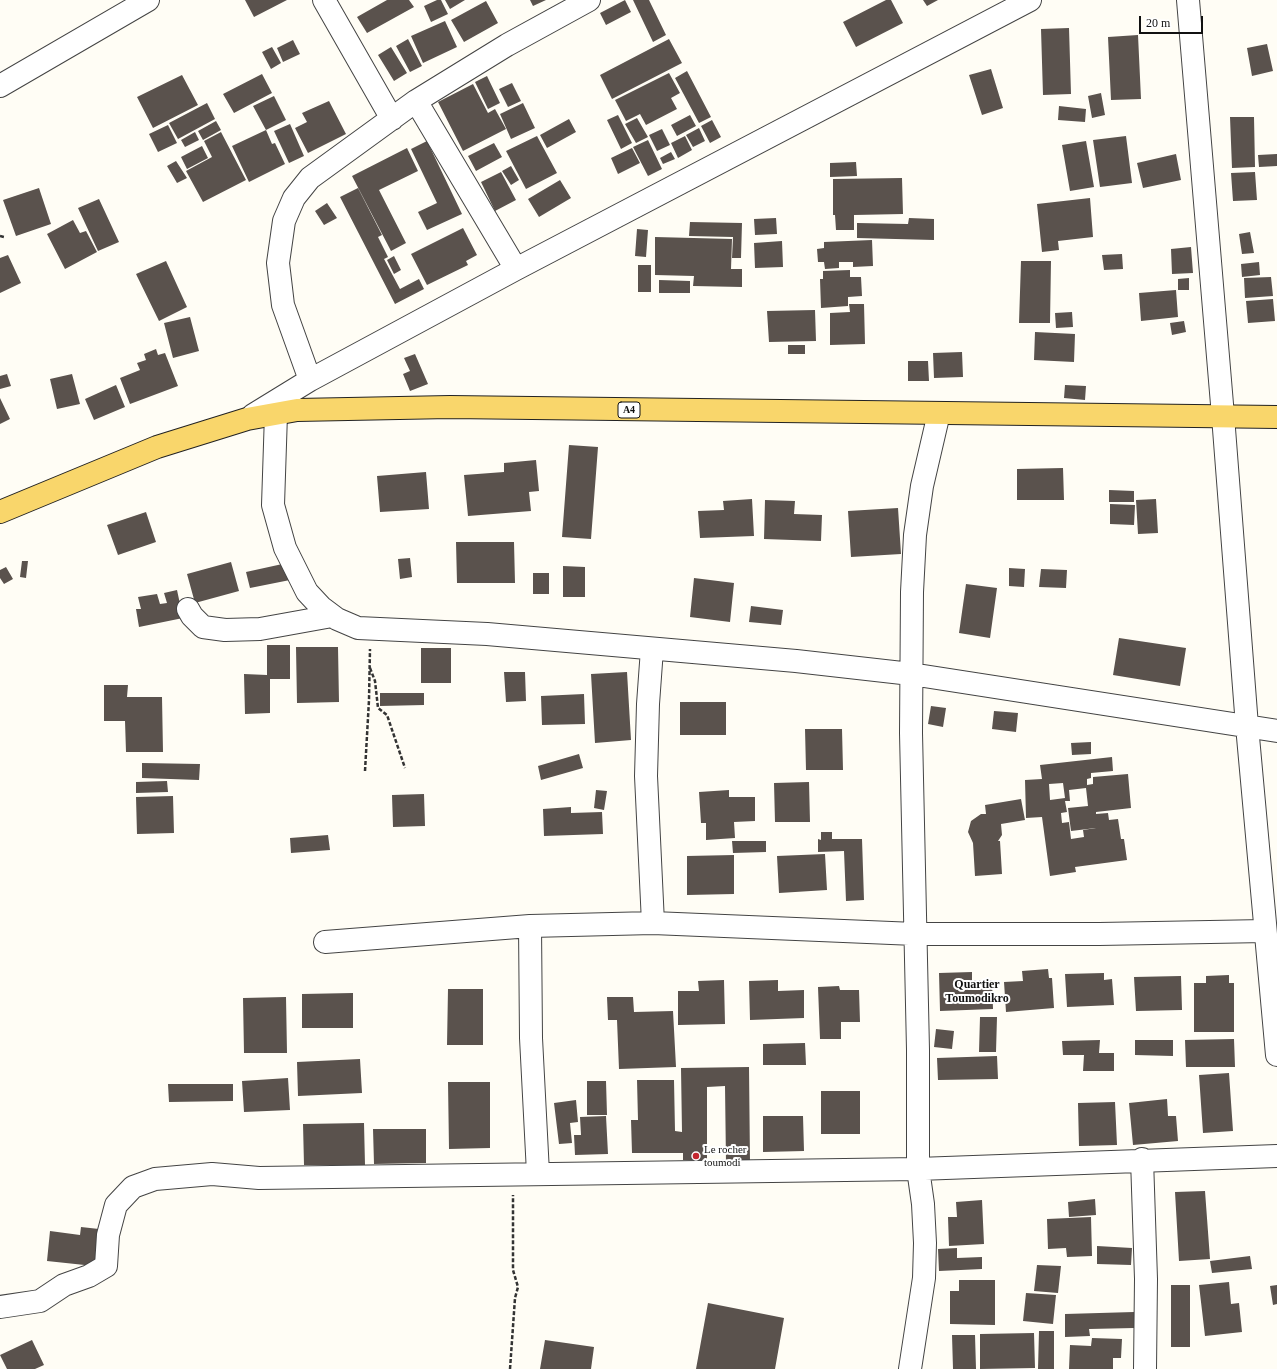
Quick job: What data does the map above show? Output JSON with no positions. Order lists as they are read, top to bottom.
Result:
{
  "streets": {
    "main road": ["A4"]
  },
  "districts": ["Quartier Toumodikro"],
  "places": ["Le rocher toumodi"],
  "scale_bar": "20 m"
}
